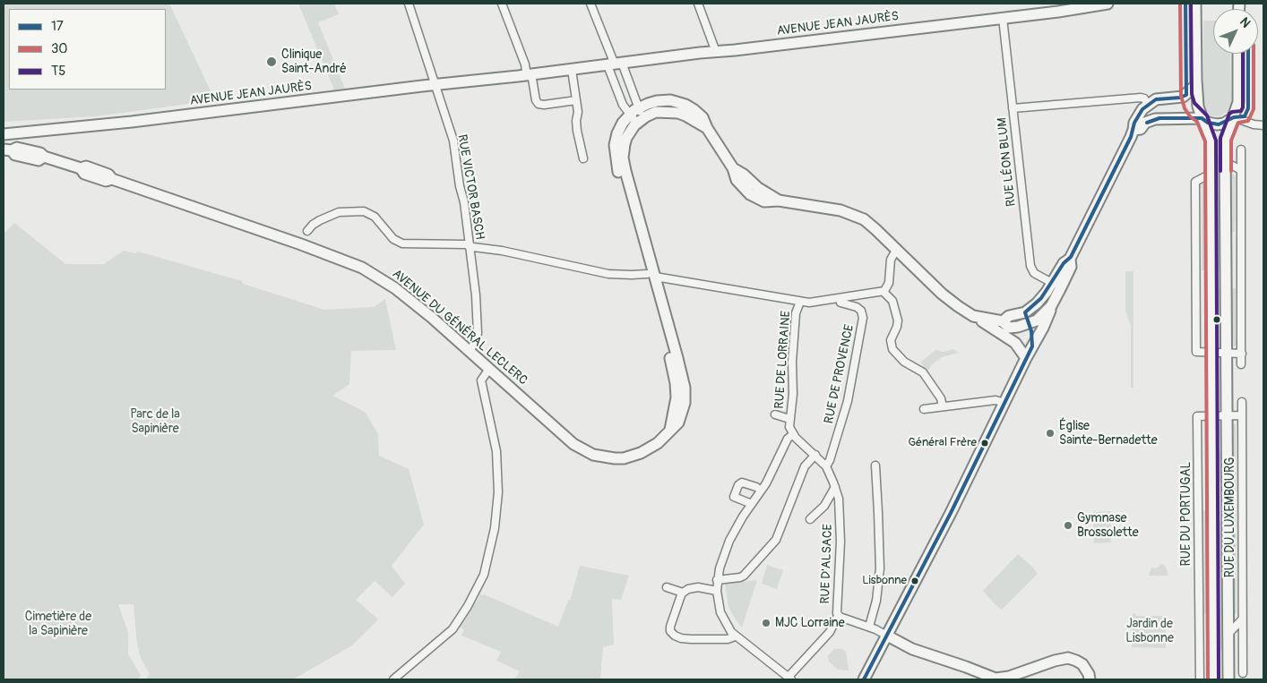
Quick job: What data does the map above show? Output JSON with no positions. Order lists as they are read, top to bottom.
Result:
{
  "streets": {
    "main road": ["AVENUE JEAN JAURÈS", "AVENUE DU GÉNÉRAL LECLERC"],
    "street": [
      "RUE LÉON BLUM",
      "RUE VICTOR BASCH",
      "RUE DE LORRAINE",
      "RUE DE PROVENCE",
      "RUE DU PORTUGAL",
      "RUE DU LUXEMBOURG",
      "RUE D'ALSACE"
    ]
  },
  "crossings": [
    ["AVENUE JEAN JAURÈS", "RUE LÉON BLUM"],
    ["AVENUE JEAN JAURÈS", "RUE VICTOR BASCH"],
    ["RUE LÉON BLUM", "AVENUE DU GÉNÉRAL LECLERC"],
    ["RUE VICTOR BASCH", "AVENUE DU GÉNÉRAL LECLERC"],
    ["RUE DE LORRAINE", "RUE D'ALSACE"],
    ["RUE DE PROVENCE", "RUE D'ALSACE"]
  ],
  "parks": ["Parc de la Sapinière", "Cimetière de la Sapinière", "Jardin de Lisbonne"],
  "places": [
    "Clinique Saint-André",
    "Église Sainte-Bernadette",
    "Général Frère",
    "Gymnase Brossolette",
    "Lisbonne",
    "MJC Lorraine"
  ],
  "lines": ["transit line 17", "transit line 30", "transit line T5"],
  "legend": ["17", "30", "T5"],
  "north": "top right"
}
